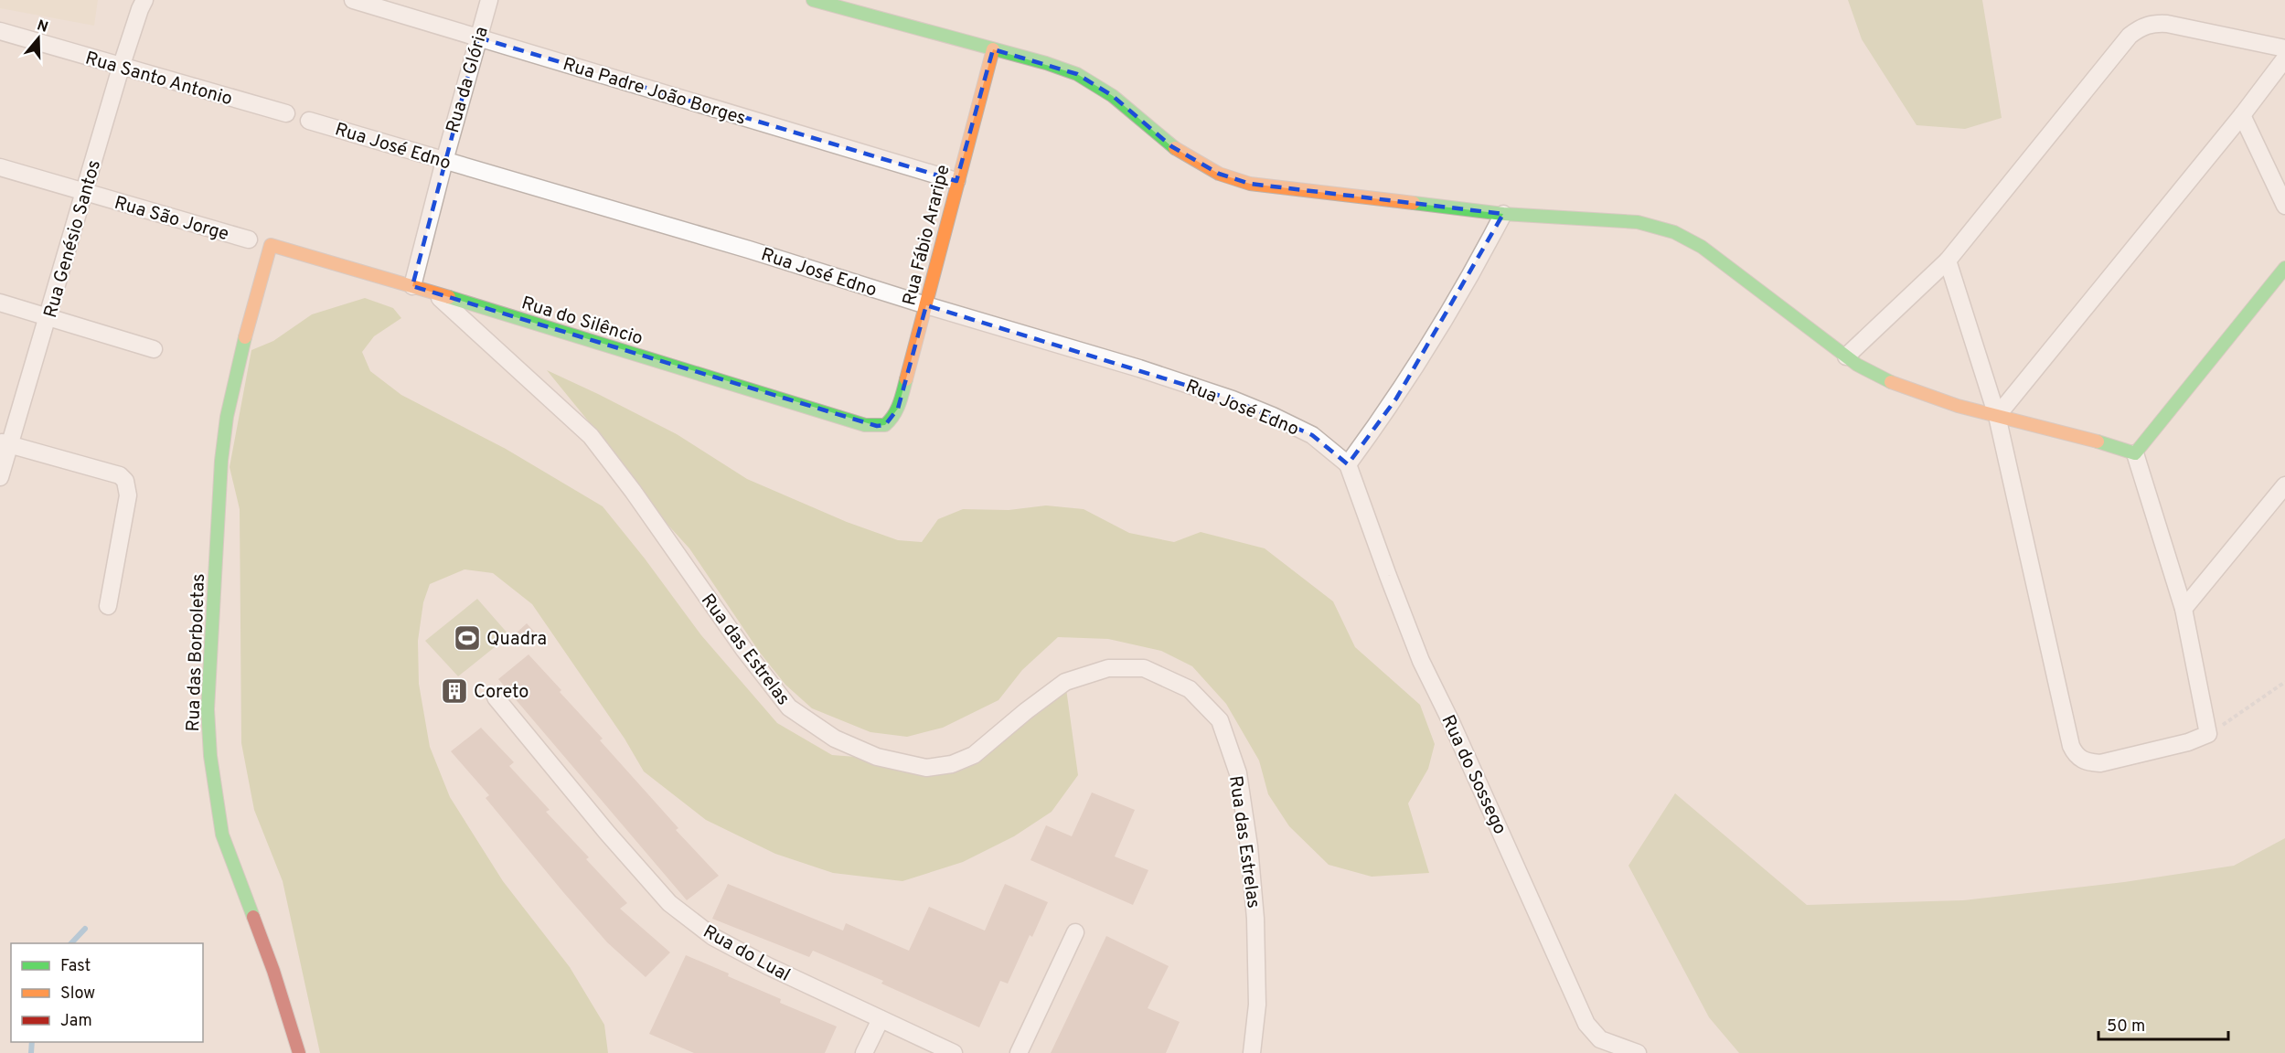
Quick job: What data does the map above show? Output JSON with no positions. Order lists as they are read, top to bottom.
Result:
{
  "streets": {
    "street": [
      "Rua Santo Antonio",
      "Rua da Glória",
      "Rua Padre João Borges",
      "Rua José Edno",
      "Rua São Jorge",
      "Rua Fábio Araripe",
      "Rua Genésio Santos",
      "Rua do Silêncio",
      "Rua das Estrelas",
      "Rua das Borboletas",
      "Rua do Sossego",
      "Rua do Lual"
    ]
  },
  "crossings": [
    ["Rua Santo Antonio", "Rua Genésio Santos"],
    ["Rua da Glória", "Rua Padre João Borges"],
    ["Rua da Glória", "Rua José Edno"],
    ["Rua da Glória", "Rua do Silêncio"],
    ["Rua Padre João Borges", "Rua Fábio Araripe"],
    ["Rua José Edno", "Rua Fábio Araripe"],
    ["Rua José Edno", "Rua do Sossego"],
    ["Rua São Jorge", "Rua Genésio Santos"],
    ["Rua Fábio Araripe", "Rua do Silêncio"],
    ["Rua do Silêncio", "Rua das Estrelas"],
    ["Rua do Silêncio", "Rua das Borboletas"]
  ],
  "places": {
    "sports": ["Quadra"],
    "building": ["Coreto"]
  },
  "legend": ["Fast", "Slow", "Jam"],
  "scale_bar": "50 m",
  "north": "top"
}
